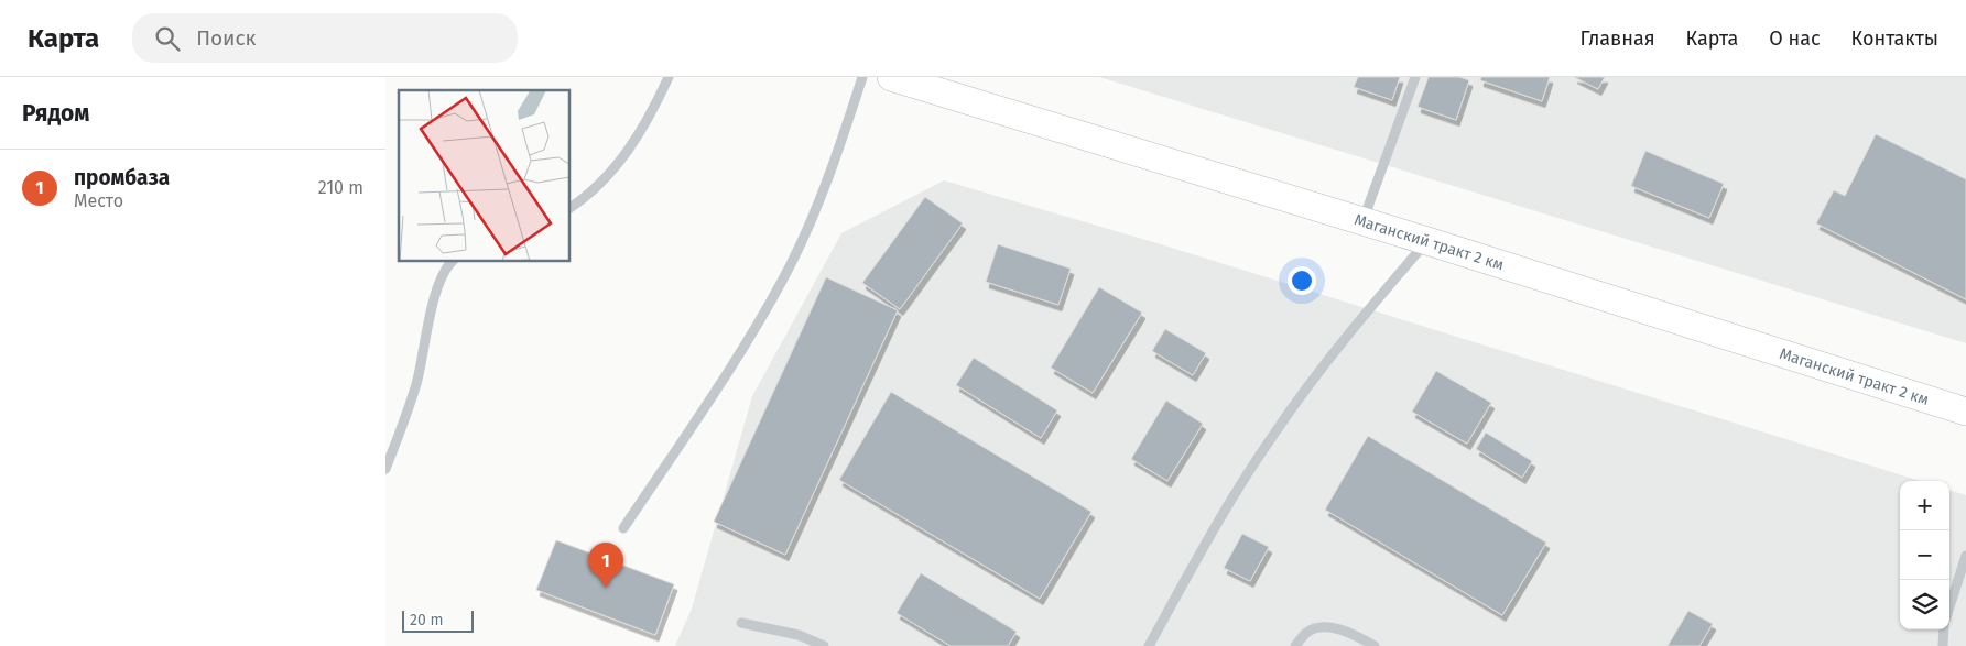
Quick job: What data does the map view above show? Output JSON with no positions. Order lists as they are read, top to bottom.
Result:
{
  "streets": {
    "main road": ["Маганский тракт 2 км"]
  },
  "scale_bar": "20 m",
  "page": {
    "header": "Карта",
    "search": "Поиск",
    "nav": [
      "Главная",
      "Карта",
      "О нас",
      "Контакты"
    ],
    "heading": "Рядом",
    "list": [
      {
        "mark": "1",
        "name": "промбаза",
        "note": "Место",
        "value": "210 m"
      }
    ],
    "map_buttons": ["+", "−"],
    "pins": "1",
    "scale": "20 m"
  }
}
